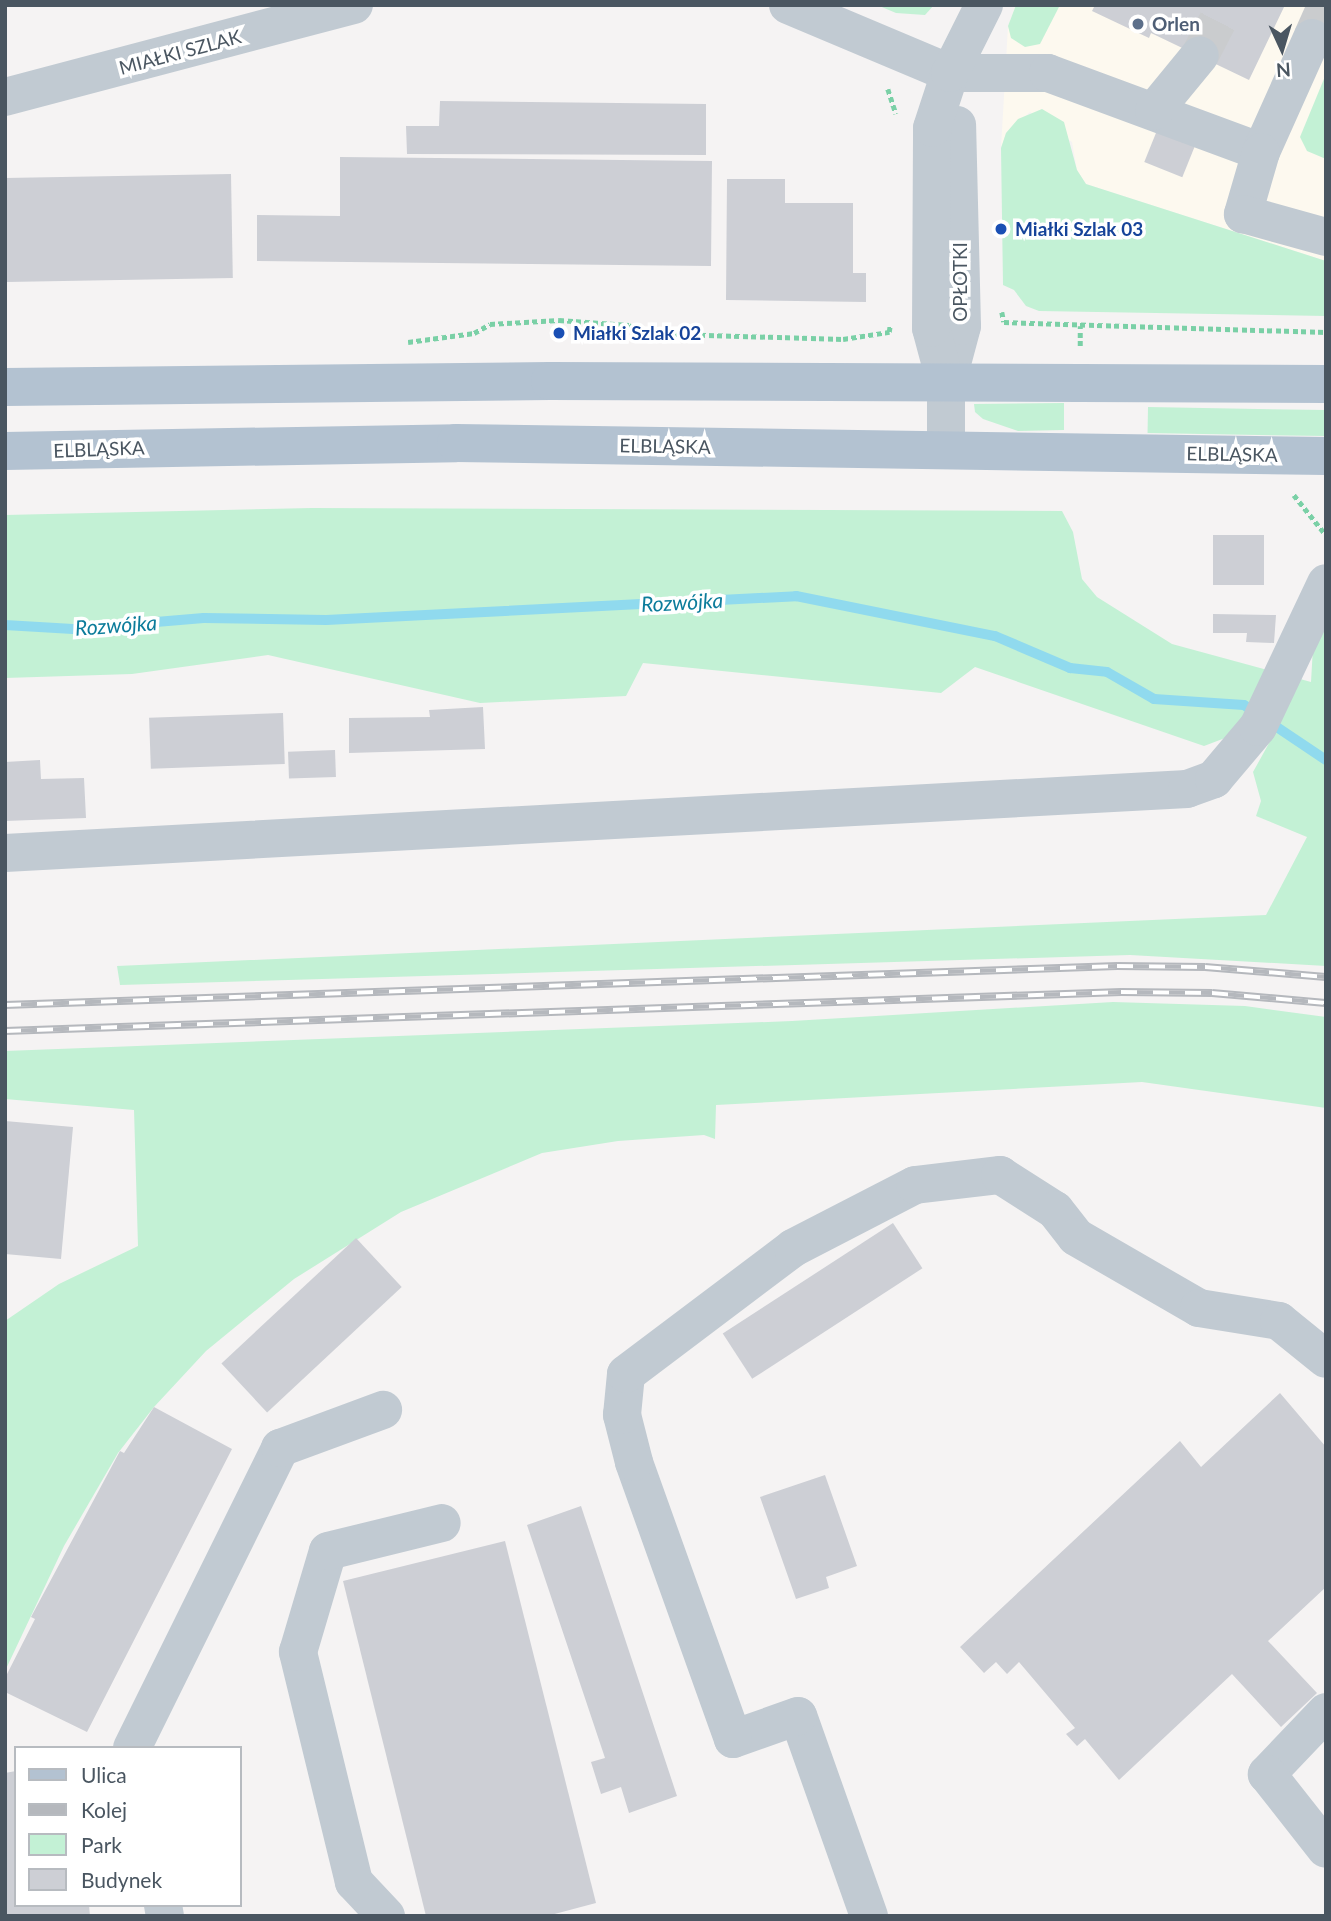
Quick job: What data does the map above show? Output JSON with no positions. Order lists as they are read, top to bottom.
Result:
{
  "streets": {
    "main road": ["ELBLĄSKA"],
    "street": ["MIAŁKI SZLAK", "OPŁOTKI"]
  },
  "crossings": [
    ["OPŁOTKI", "ELBLĄSKA"]
  ],
  "water": ["Rozwójka"],
  "places": ["Orlen", "Miałki Szlak 03", "Miałki Szlak 02"],
  "legend": [
    "Ulica",
    "Kolej",
    "Park",
    "Budynek"
  ],
  "north": "bottom"
}
